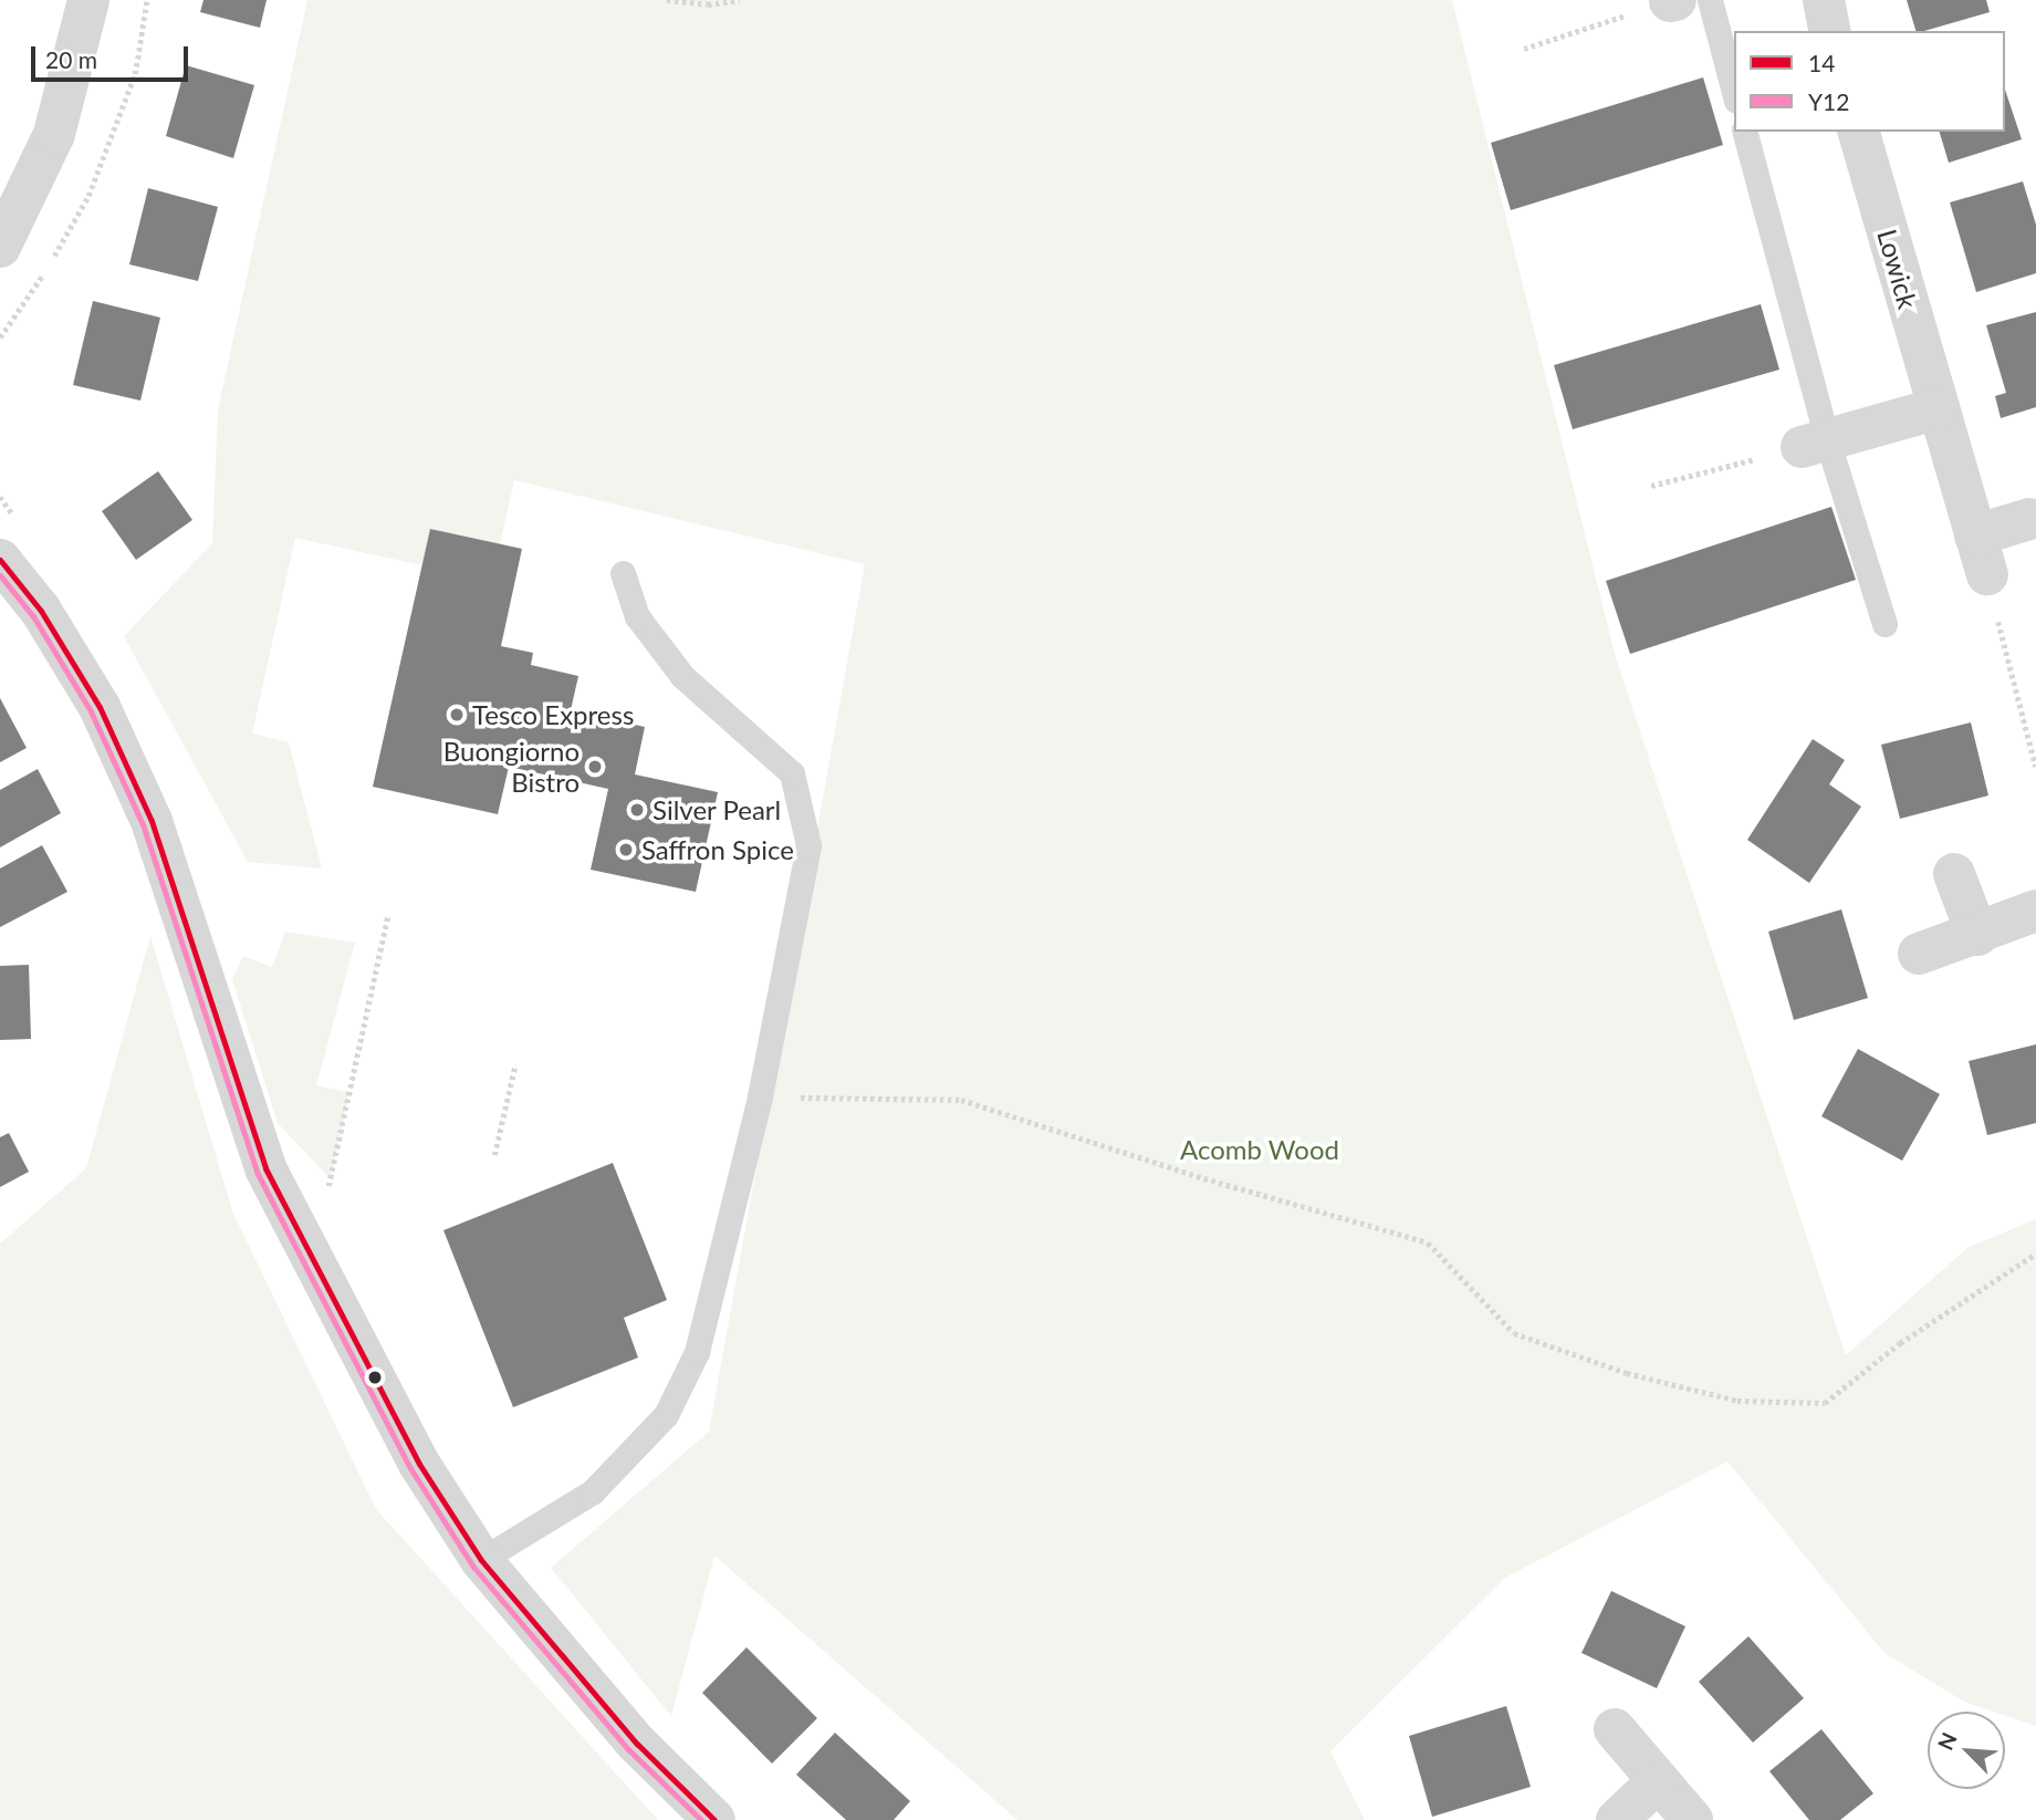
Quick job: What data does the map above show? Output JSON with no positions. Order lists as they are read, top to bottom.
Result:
{
  "streets": {
    "street": ["Lowick"]
  },
  "parks": ["Acomb Wood"],
  "places": [
    "Tesco Express",
    "Buongiorno Bistro",
    "Silver Pearl",
    "Saffron Spice"
  ],
  "lines": ["transit line 14", "transit line Y12"],
  "legend": ["14", "Y12"],
  "scale_bar": "20 m",
  "north": "top left"
}
